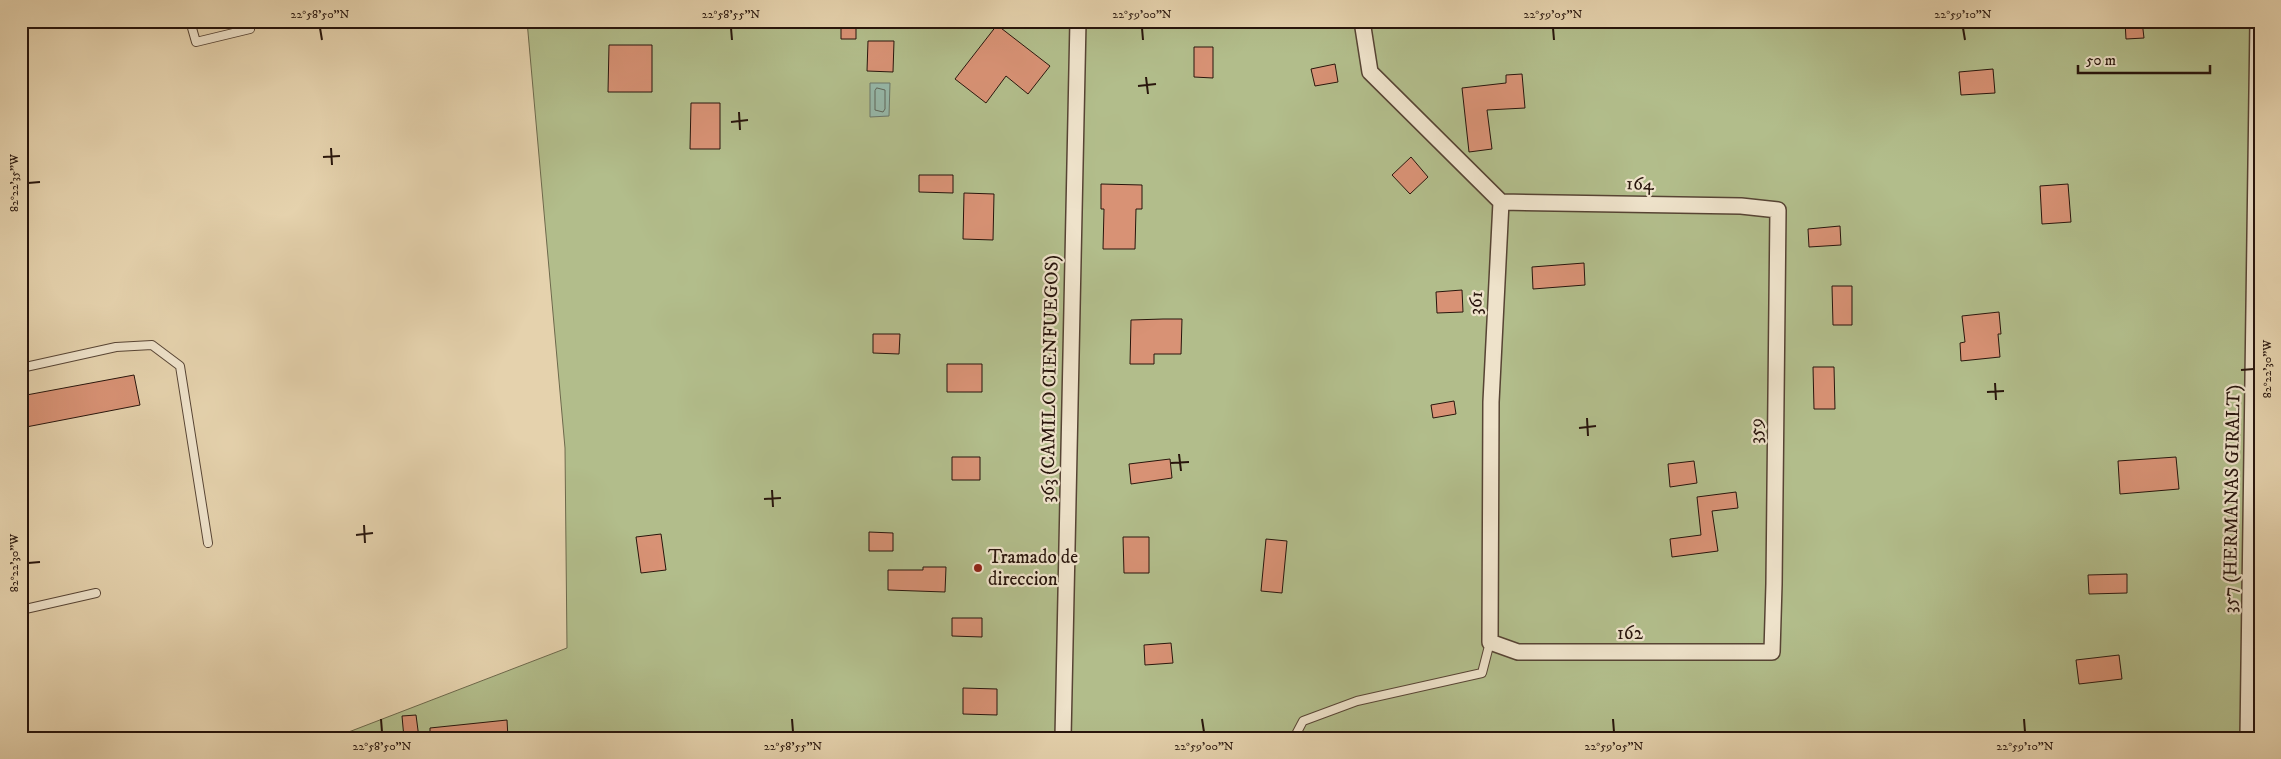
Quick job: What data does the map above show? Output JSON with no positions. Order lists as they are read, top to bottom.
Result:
{
  "streets": {
    "street": [
      "164",
      "361",
      "363 (CAMILO CIENFUEGOS)",
      "359",
      "357 (HERMANAS GIRALT)",
      "162"
    ]
  },
  "crossings": [
    ["164", "361"],
    ["164", "359"],
    ["361", "162"],
    ["359", "162"]
  ],
  "places": ["Tramado de direccion"],
  "scale_bar": "50 m",
  "coordinates": [
    "22°58'50\"N",
    "22°58'55\"N",
    "22°59'00\"N",
    "22°59'05\"N",
    "22°59'10\"N",
    "82°22'35\"W",
    "82°22'30\"W"
  ]
}
